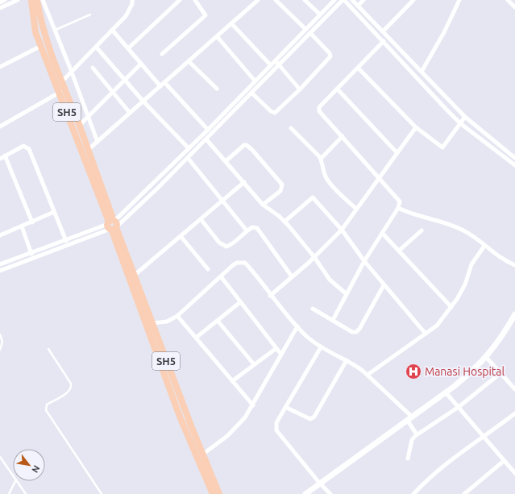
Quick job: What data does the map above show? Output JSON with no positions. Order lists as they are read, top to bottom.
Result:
{
  "streets": {
    "main road": ["SH5"]
  },
  "places": {
    "hospital": ["Manasi Hospital"]
  },
  "north": "bottom right"
}
